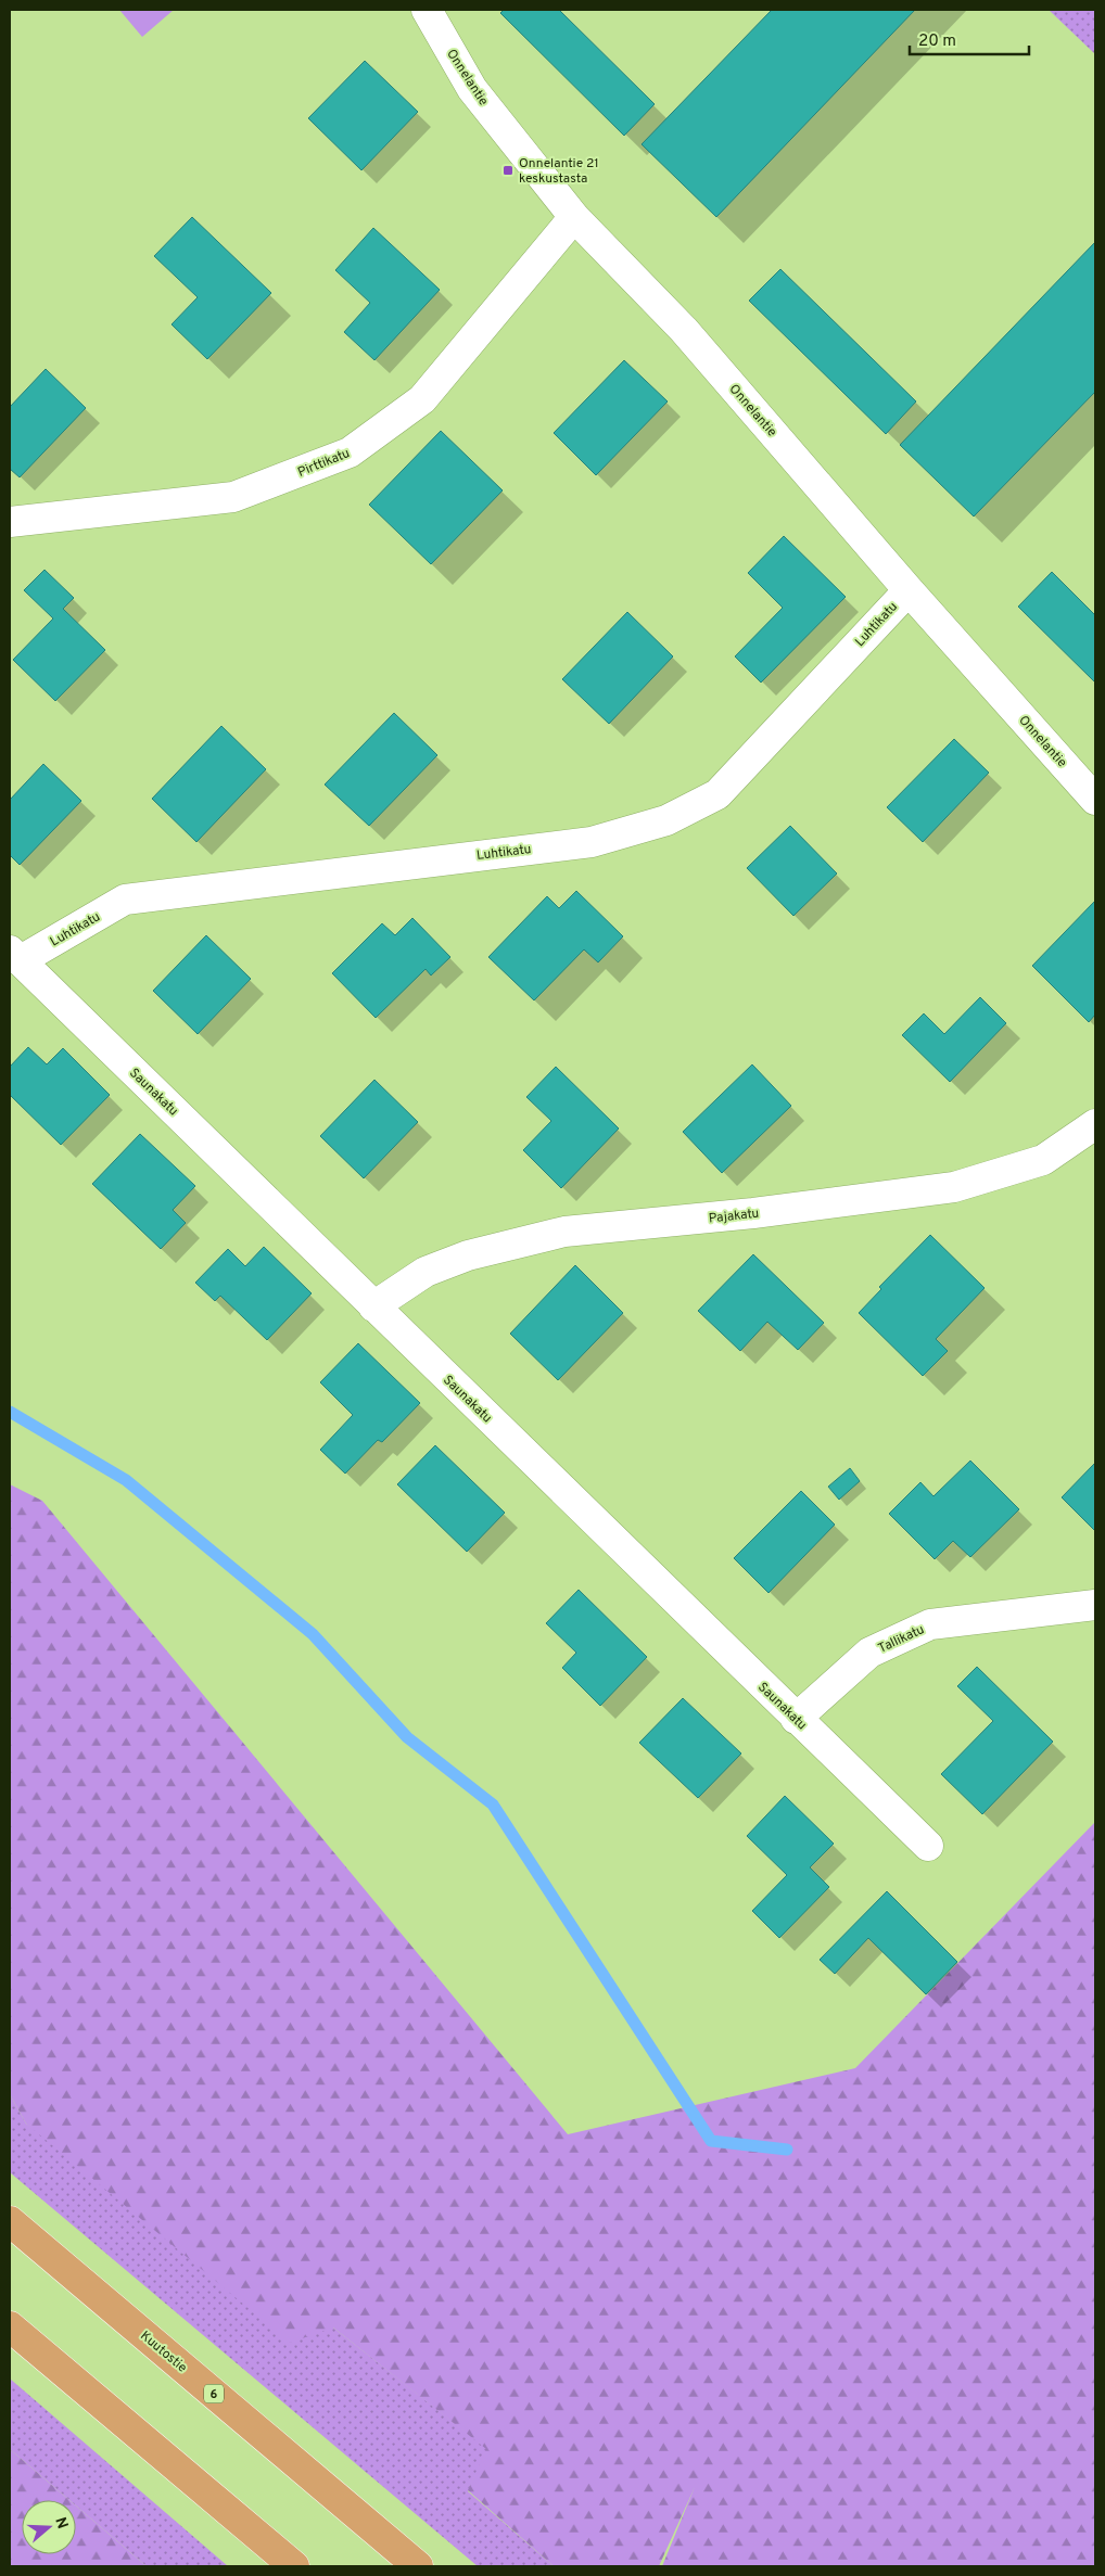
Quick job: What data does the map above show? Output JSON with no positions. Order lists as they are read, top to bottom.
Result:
{
  "streets": {
    "highway": ["Kuutostie", "6"],
    "street": [
      "Onnelantie",
      "Pirttikatu",
      "Luhtikatu",
      "Saunakatu",
      "Pajakatu",
      "Tallikatu"
    ]
  },
  "crossings": [
    ["Onnelantie", "Pirttikatu"],
    ["Onnelantie", "Luhtikatu"],
    ["Luhtikatu", "Saunakatu"],
    ["Saunakatu", "Pajakatu"],
    ["Saunakatu", "Tallikatu"]
  ],
  "places": {
    "transit": ["Onnelantie 21 keskustasta"]
  },
  "scale_bar": "20 m",
  "north": "right"
}
